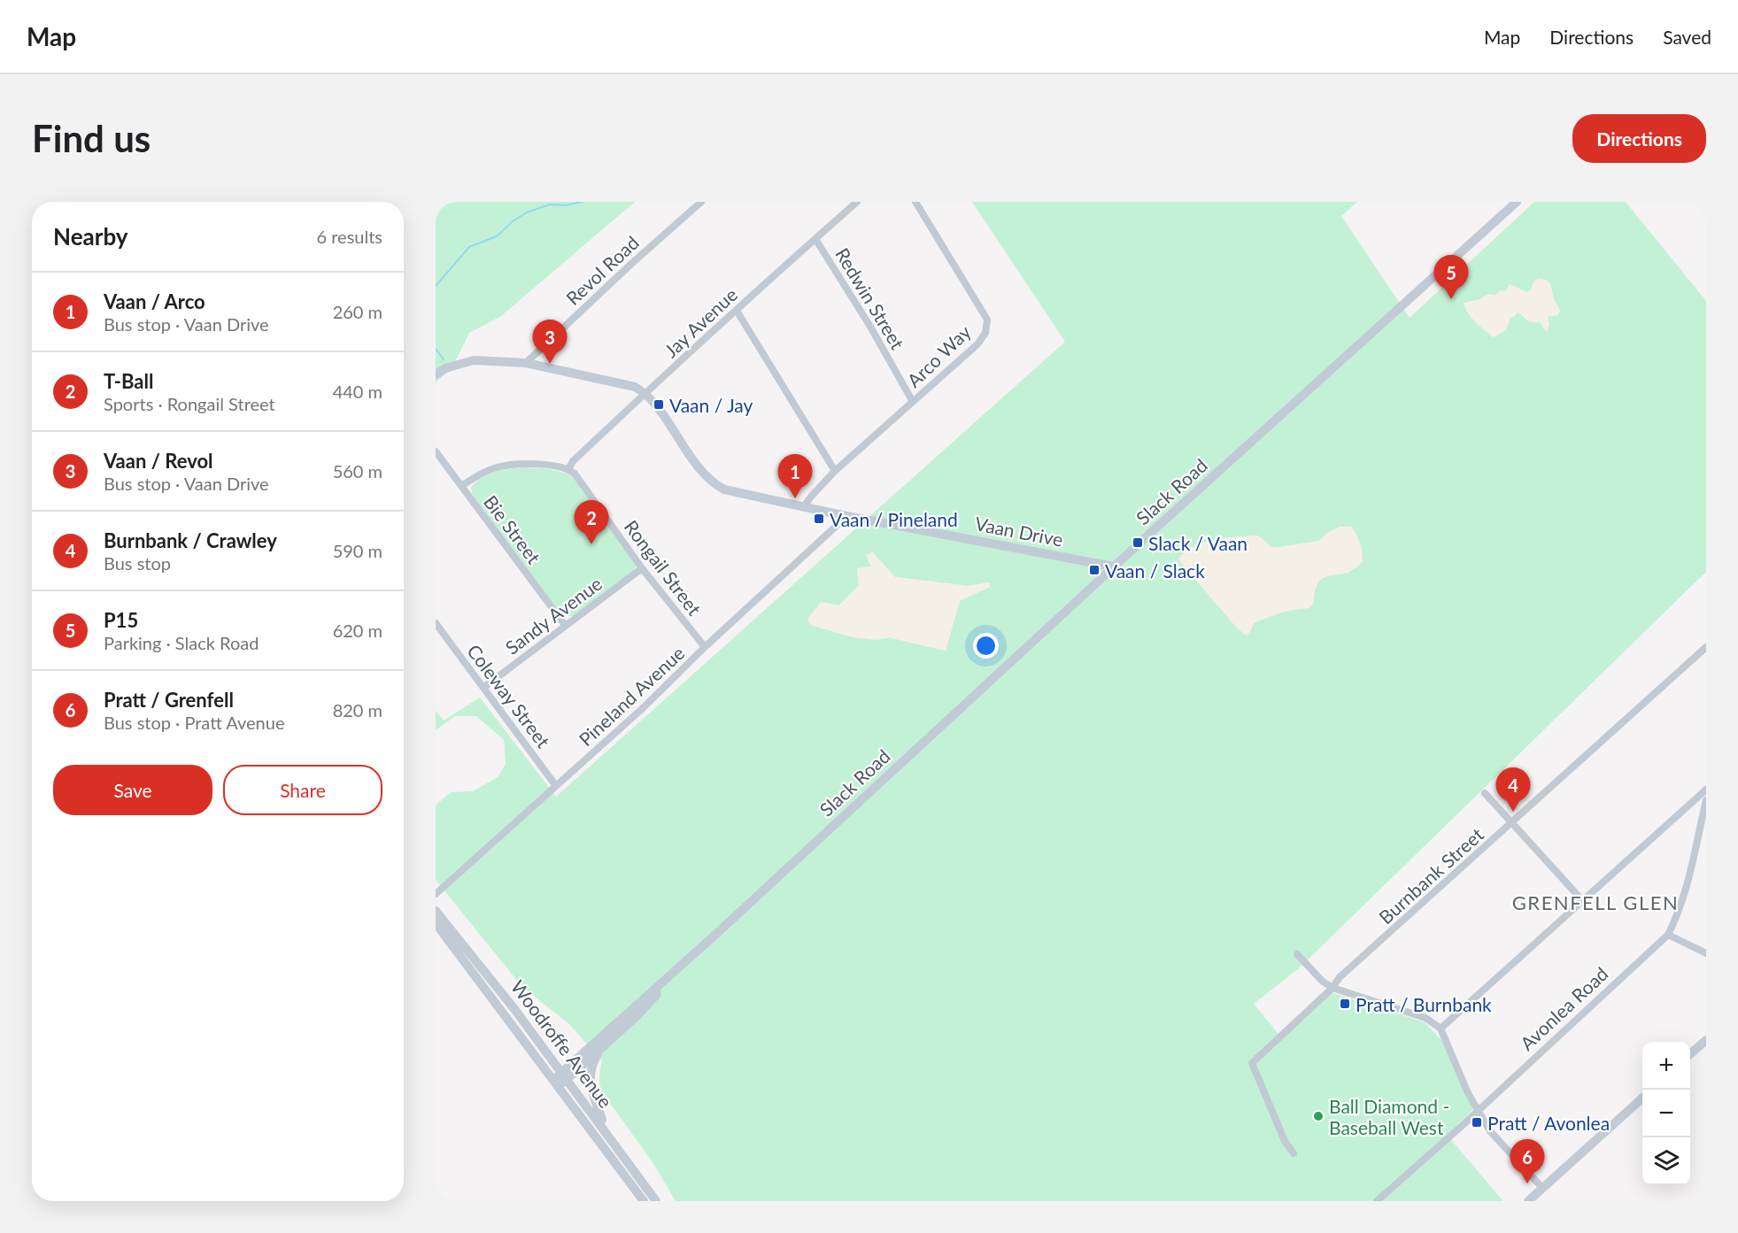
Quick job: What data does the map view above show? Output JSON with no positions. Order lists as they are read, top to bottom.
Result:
{
  "streets": {
    "street": [
      "Revol Road",
      "Redwin Street",
      "Jay Avenue",
      "Arco Way",
      "Slack Road",
      "Bie Street",
      "Vaan Drive",
      "Rongail Street",
      "Sandy Avenue",
      "Coleway Street",
      "Pineland Avenue",
      "Burnbank Street",
      "Avonlea Road",
      "Woodroffe Avenue"
    ]
  },
  "crossings": [
    ["Redwin Street", "Jay Avenue"],
    ["Redwin Street", "Arco Way"],
    ["Jay Avenue", "Vaan Drive"],
    ["Jay Avenue", "Rongail Street"],
    ["Arco Way", "Vaan Drive"],
    ["Slack Road", "Vaan Drive"],
    ["Slack Road", "Woodroffe Avenue"],
    ["Bie Street", "Sandy Avenue"],
    ["Vaan Drive", "Pineland Avenue"],
    ["Rongail Street", "Sandy Avenue"],
    ["Rongail Street", "Pineland Avenue"],
    ["Sandy Avenue", "Coleway Street"],
    ["Coleway Street", "Pineland Avenue"]
  ],
  "districts": ["GRENFELL GLEN"],
  "places": {
    "transit": [
      "Vaan / Jay",
      "Vaan / Pineland",
      "Slack / Vaan",
      "Vaan / Slack",
      "Pratt / Burnbank",
      "Pratt / Avonlea"
    ],
    "other": ["Ball Diamond - Baseball West"]
  },
  "page": {
    "header": "Map",
    "nav": ["Map", "Directions", "Saved"],
    "buttons": [
      "Directions",
      ["Save", "Share"]
    ],
    "title": "Find us",
    "heading": ["Nearby", "6 results"],
    "pins": [
      "5",
      "3",
      "1",
      "2",
      "4",
      "6"
    ],
    "list": [
      {
        "mark": "1",
        "name": "Vaan / Arco",
        "note": "Bus stop · Vaan Drive",
        "value": "260 m"
      },
      {
        "mark": "2",
        "name": "T-Ball",
        "note": "Sports · Rongail Street",
        "value": "440 m"
      },
      {
        "mark": "3",
        "name": "Vaan / Revol",
        "note": "Bus stop · Vaan Drive",
        "value": "560 m"
      },
      {
        "mark": "4",
        "name": "Burnbank / Crawley",
        "note": "Bus stop",
        "value": "590 m"
      },
      {
        "mark": "5",
        "name": "P15",
        "note": "Parking · Slack Road",
        "value": "620 m"
      },
      {
        "mark": "6",
        "name": "Pratt / Grenfell",
        "note": "Bus stop · Pratt Avenue",
        "value": "820 m"
      }
    ],
    "map_buttons": ["+", "−"]
  }
}
